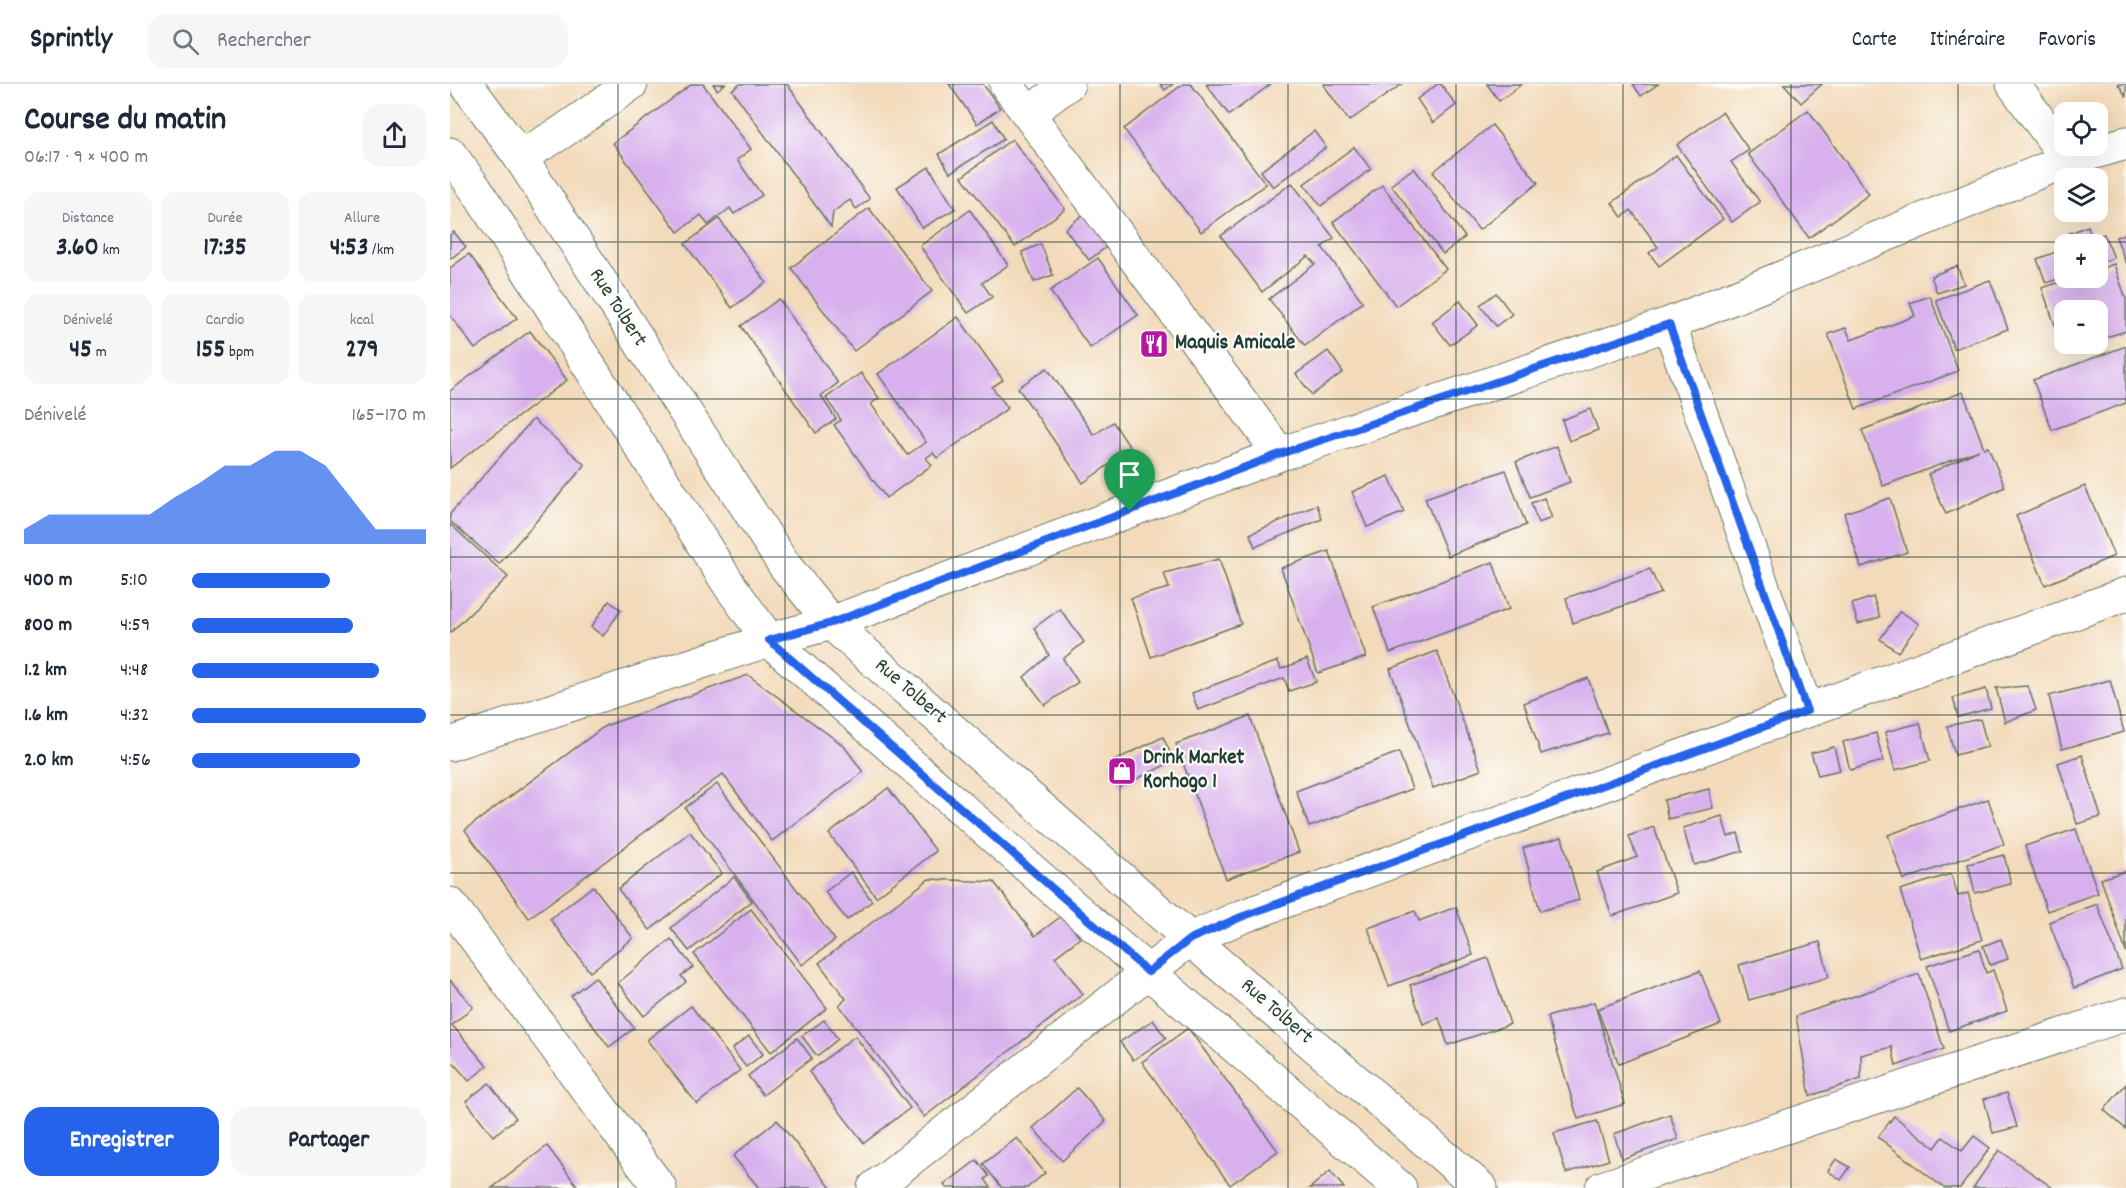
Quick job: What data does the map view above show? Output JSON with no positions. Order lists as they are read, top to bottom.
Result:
{
  "streets": {
    "street": ["Rue Tolbert"]
  },
  "places": {
    "restaurant": ["Maquis Amicale"],
    "shop": ["Drink Market Korhogo 1"]
  },
  "page": {
    "header": "Sprintly",
    "search": "Rechercher",
    "nav": ["Carte", "Itinéraire", "Favoris"],
    "heading": ["Course du matin", "06:17 · 9 × 400 m"],
    "map_buttons": ["+", "−"],
    "stats": [
      ["Distance", "3.60 km"],
      ["Durée", "17:35"],
      ["Allure", "4:53 /km"],
      ["Dénivelé", "45 m"],
      ["Cardio", "155 bpm"],
      ["kcal", "279"]
    ],
    "chart": ["Dénivelé", "165–170 m"],
    "list": [
      {
        "name": "400 m",
        "note": "5:10"
      },
      {
        "name": "800 m",
        "note": "4:59"
      },
      {
        "name": "1.2 km",
        "note": "4:48"
      },
      {
        "name": "1.6 km",
        "note": "4:32"
      },
      {
        "name": "2.0 km",
        "note": "4:56"
      }
    ],
    "buttons": ["Enregistrer", "Partager"]
  }
}
